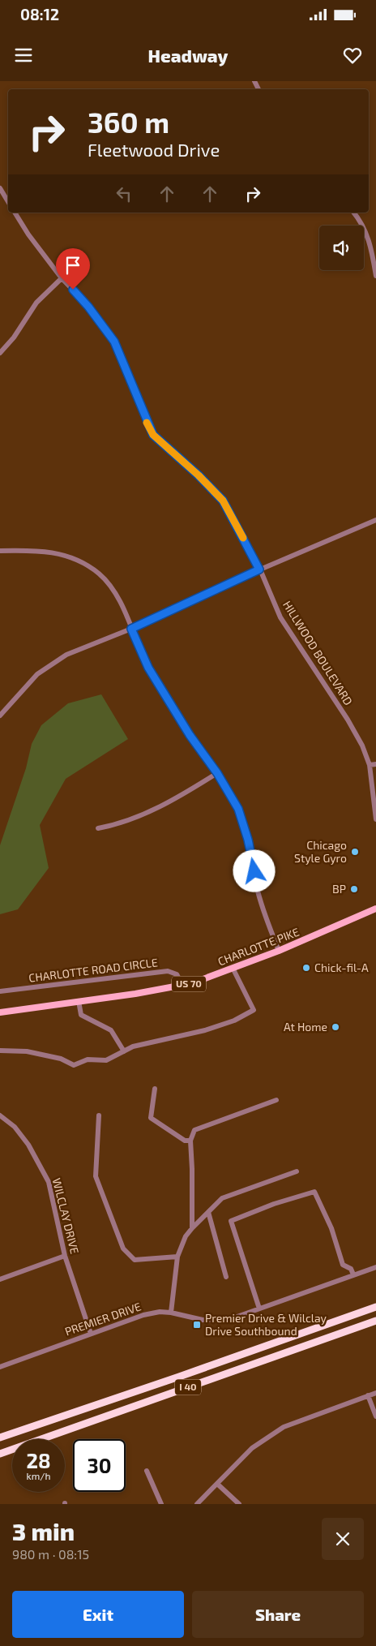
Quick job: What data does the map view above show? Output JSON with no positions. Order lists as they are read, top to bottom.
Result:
{
  "streets": {
    "highway": ["I 40"],
    "main road": ["CHARLOTTE PIKE", "US 70"],
    "street": [
      "HILLWOOD BOULEVARD",
      "CHARLOTTE ROAD CIRCLE",
      "WILCLAY DRIVE",
      "PREMIER DRIVE"
    ]
  },
  "crossings": [
    ["CHARLOTTE PIKE", "CHARLOTTE ROAD CIRCLE"],
    ["WILCLAY DRIVE", "PREMIER DRIVE"]
  ],
  "places": {
    "other": [
      "Chicago Style Gyro",
      "BP",
      "Chick-fil-A",
      "At Home"
    ],
    "transit": ["Premier Drive & Wilclay Drive Southbound"]
  },
  "page": {
    "status": "08:12",
    "header": "Headway",
    "turn": ["360 m", "Fleetwood Drive"],
    "speed": "28 km/h",
    "limit": "30",
    "heading": ["3 min", "980 m · 08:15"],
    "buttons": ["Exit", "Share"]
  }
}
